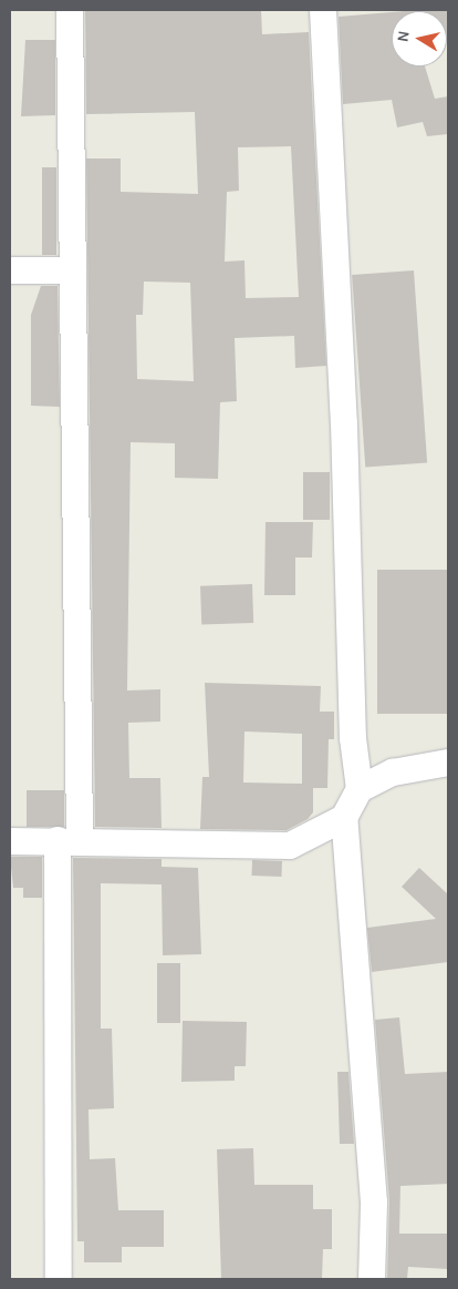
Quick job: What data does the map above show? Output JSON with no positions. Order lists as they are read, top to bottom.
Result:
{
  "north": "left"
}
